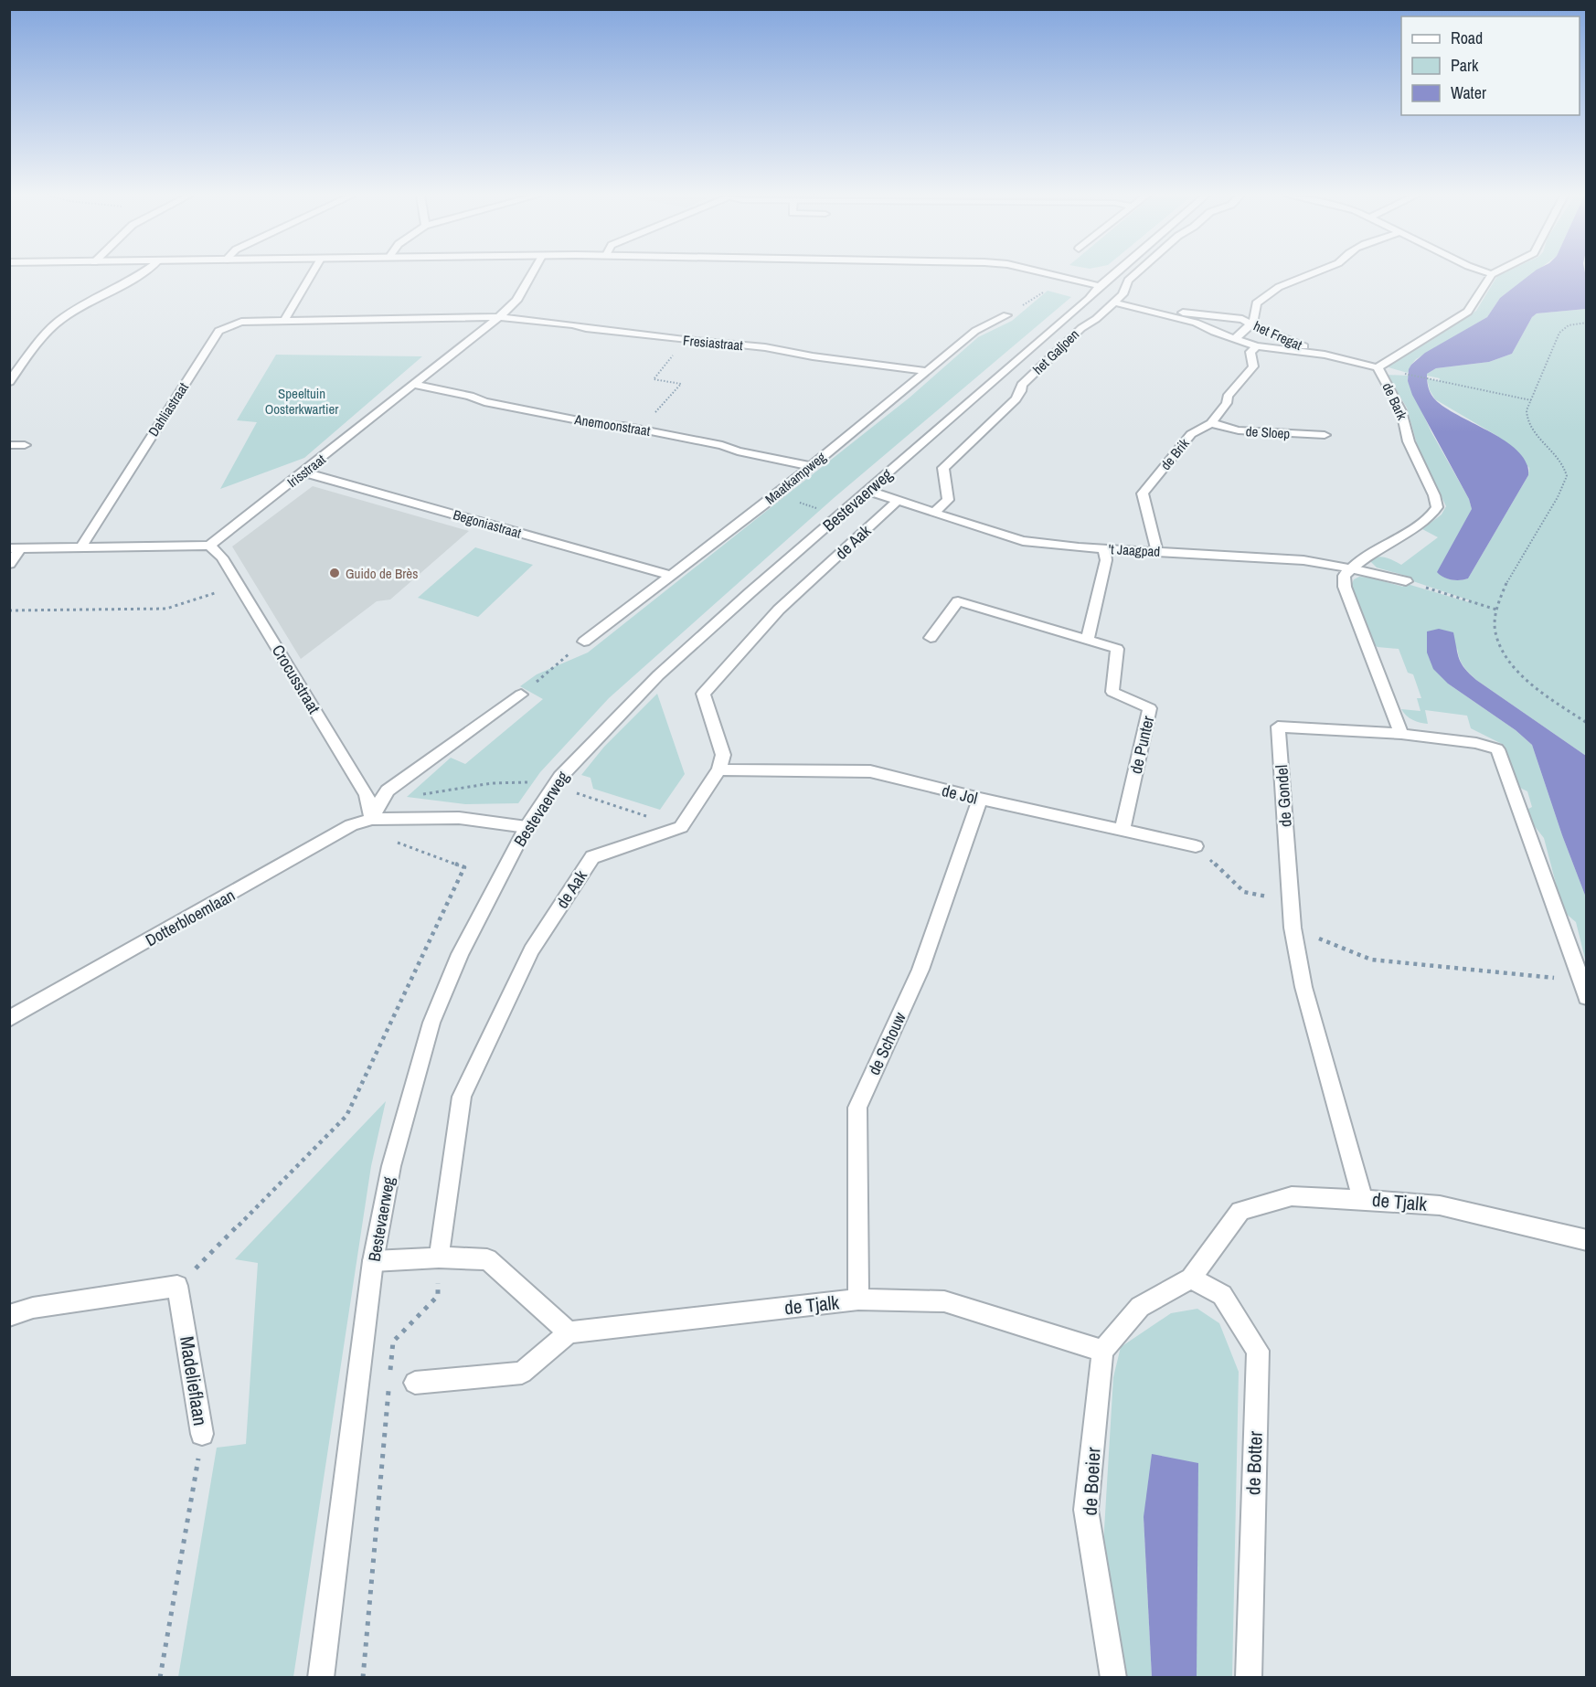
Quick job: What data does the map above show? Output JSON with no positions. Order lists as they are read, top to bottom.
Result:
{
  "streets": {
    "street": [
      "het Fregat",
      "Fresiastraat",
      "het Galjoen",
      "de Bark",
      "Dahliastraat",
      "Anemoonstraat",
      "de Sloep",
      "de Brik",
      "Irisstraat",
      "Maatkampweg",
      "Bestevaerweg",
      "Begoniastraat",
      "de Aak",
      "'t Jaagpad",
      "Crocusstraat",
      "de Punter",
      "de Jol",
      "de Gondel",
      "Dotterbloemlaan",
      "de Schouw",
      "de Tjalk",
      "Madelieflaan",
      "de Botter",
      "de Boeier"
    ]
  },
  "crossings": [
    ["het Fregat", "het Galjoen"],
    ["het Fregat", "de Bark"],
    ["het Fregat", "de Brik"],
    ["Fresiastraat", "Dahliastraat"],
    ["Fresiastraat", "Irisstraat"],
    ["Fresiastraat", "Maatkampweg"],
    ["het Galjoen", "'t Jaagpad"],
    ["de Bark", "'t Jaagpad"],
    ["Dahliastraat", "Irisstraat"],
    ["Anemoonstraat", "Irisstraat"],
    ["Anemoonstraat", "Maatkampweg"],
    ["de Sloep", "de Brik"],
    ["de Brik", "'t Jaagpad"],
    ["Irisstraat", "Begoniastraat"],
    ["Irisstraat", "Crocusstraat"],
    ["Maatkampweg", "Begoniastraat"],
    ["Bestevaerweg", "'t Jaagpad"],
    ["Bestevaerweg", "Dotterbloemlaan"],
    ["de Aak", "'t Jaagpad"],
    ["de Aak", "de Jol"],
    ["Crocusstraat", "Dotterbloemlaan"],
    ["de Punter", "de Jol"],
    ["de Jol", "de Schouw"],
    ["de Gondel", "de Tjalk"],
    ["de Schouw", "de Tjalk"],
    ["de Tjalk", "de Boeier"]
  ],
  "parks": ["Speeltuin Oosterkwartier"],
  "places": ["Guido de Brès"],
  "legend": ["Road", "Park", "Water"]
}
